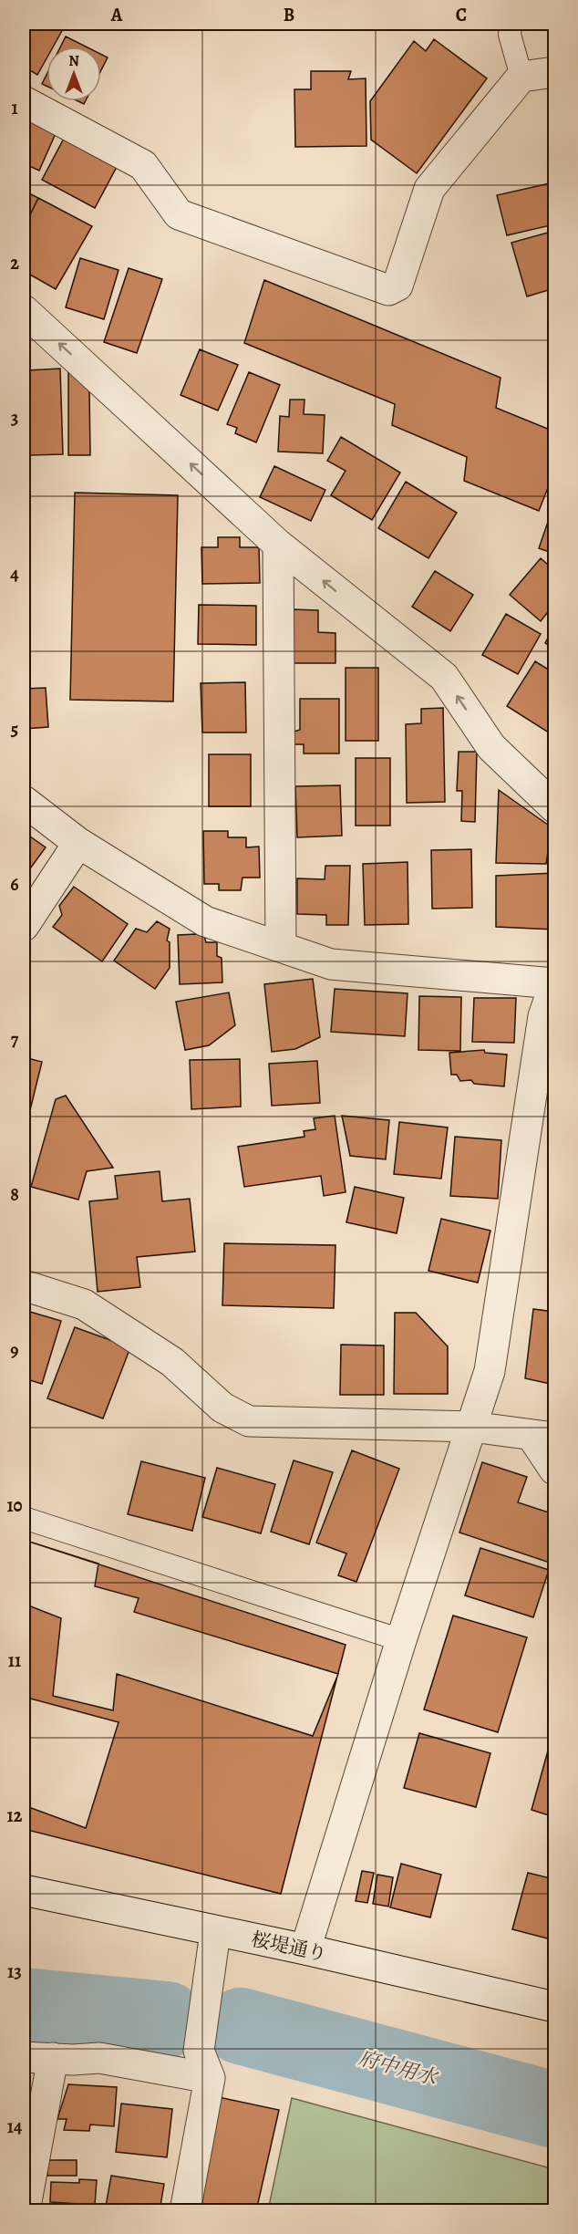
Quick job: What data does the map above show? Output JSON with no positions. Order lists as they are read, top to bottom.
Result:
{
  "streets": {
    "street": ["桜堤通り"]
  },
  "water": ["府中用水"],
  "north": "top",
  "grid": {
    "columns": ["A", "B", "C"],
    "rows": [
      "1",
      "2",
      "3",
      "4",
      "5",
      "6",
      "7",
      "8",
      "9",
      "10",
      "11",
      "12",
      "13",
      "14"
    ]
  }
}
